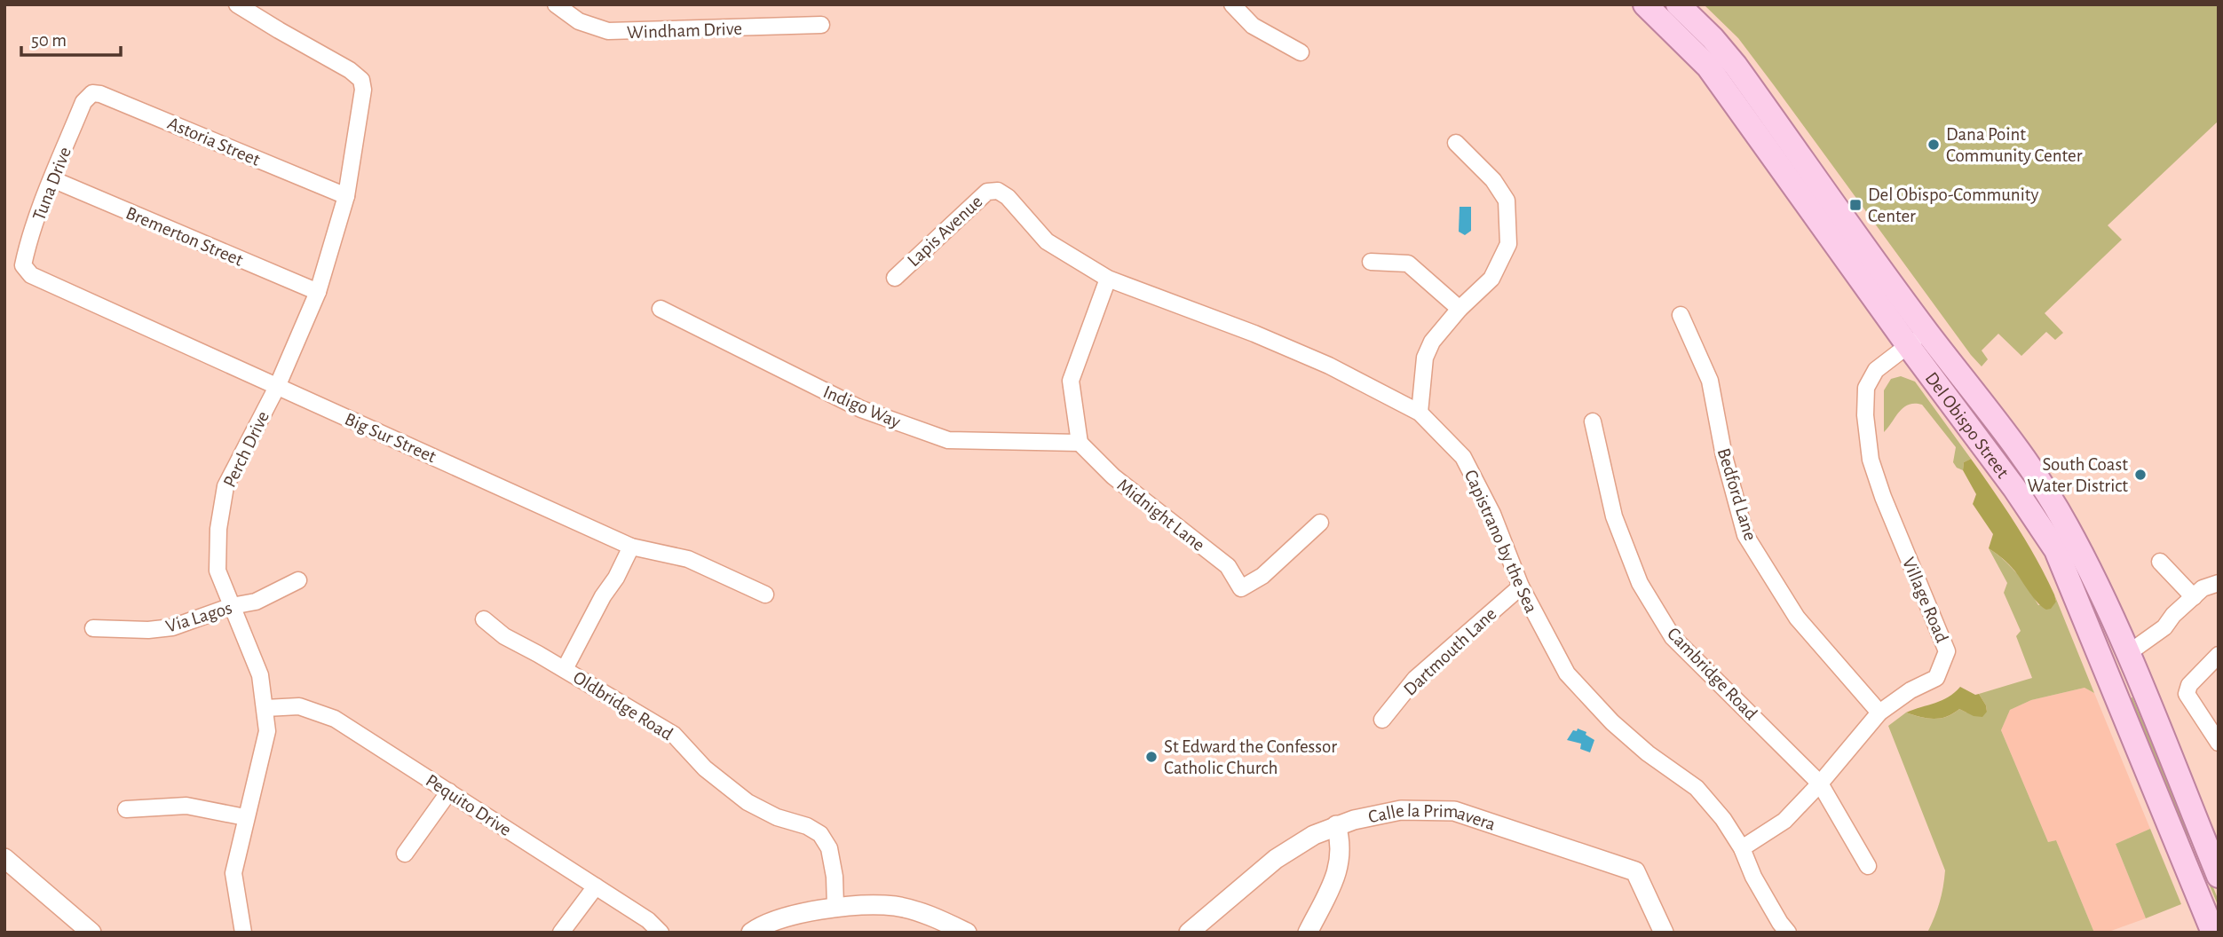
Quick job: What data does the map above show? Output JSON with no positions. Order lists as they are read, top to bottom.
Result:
{
  "streets": {
    "main road": ["Del Obispo Street"],
    "street": [
      "Windham Drive",
      "Astoria Street",
      "Tuna Drive",
      "Lapis Avenue",
      "Bremerton Street",
      "Indigo Way",
      "Big Sur Street",
      "Perch Drive",
      "Bedford Lane",
      "Midnight Lane",
      "Capistrano by the Sea",
      "Village Road",
      "Via Lagos",
      "Dartmouth Lane",
      "Cambridge Road",
      "Oldbridge Road",
      "Pequito Drive",
      "Calle la Primavera"
    ]
  },
  "crossings": [
    ["Astoria Street", "Tuna Drive"],
    ["Astoria Street", "Perch Drive"],
    ["Tuna Drive", "Bremerton Street"],
    ["Tuna Drive", "Big Sur Street"],
    ["Lapis Avenue", "Capistrano by the Sea"],
    ["Bremerton Street", "Perch Drive"],
    ["Indigo Way", "Midnight Lane"],
    ["Del Obispo Street", "Village Road"],
    ["Big Sur Street", "Perch Drive"],
    ["Perch Drive", "Via Lagos"],
    ["Perch Drive", "Pequito Drive"],
    ["Bedford Lane", "Village Road"],
    ["Capistrano by the Sea", "Village Road"],
    ["Capistrano by the Sea", "Dartmouth Lane"],
    ["Village Road", "Cambridge Road"]
  ],
  "places": {
    "other": ["Dana Point Community Center", "South Coast Water District", "St Edward the Confessor Catholic Church"],
    "transit": ["Del Obispo-Community Center"]
  },
  "scale_bar": "50 m"
}
